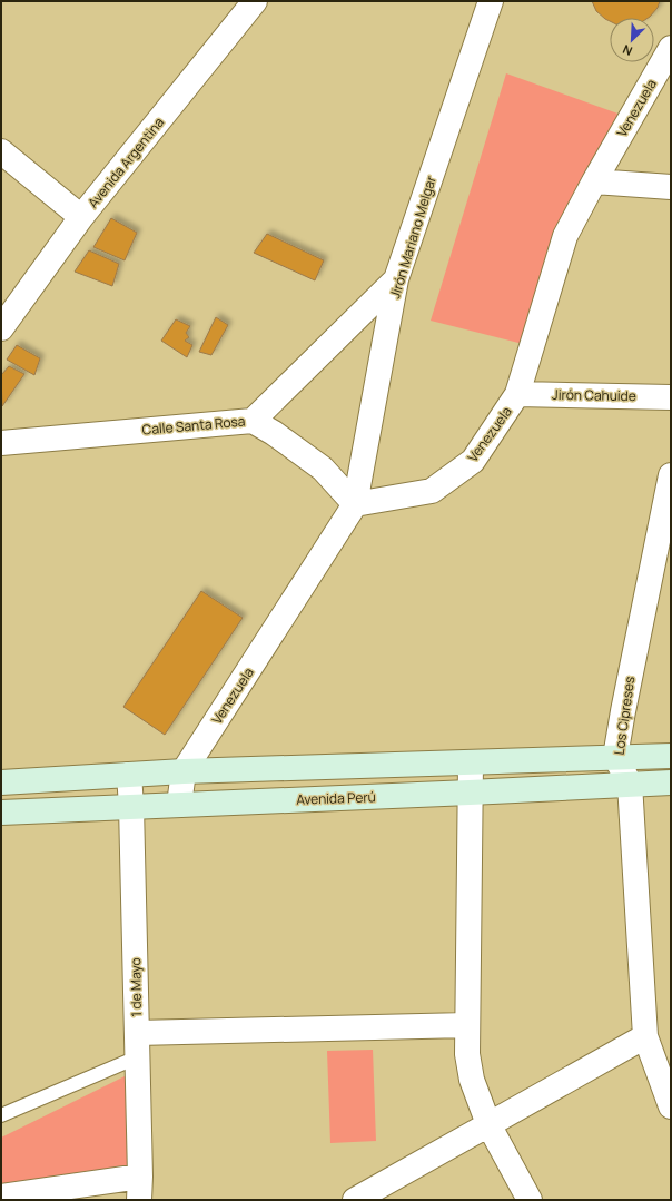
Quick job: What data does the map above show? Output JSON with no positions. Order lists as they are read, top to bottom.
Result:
{
  "streets": {
    "main road": ["Avenida Perú"],
    "street": [
      "Venezuela",
      "Avenida Argentina",
      "Jirón Mariano Melgar",
      "Jirón Cahuide",
      "Calle Santa Rosa",
      "Los Cipreses",
      "1 de Mayo"
    ]
  },
  "crossings": [
    ["Venezuela", "Jirón Mariano Melgar"],
    ["Venezuela", "Jirón Cahuide"],
    ["Venezuela", "Calle Santa Rosa"],
    ["Venezuela", "Avenida Perú"],
    ["Jirón Mariano Melgar", "Calle Santa Rosa"],
    ["Los Cipreses", "Avenida Perú"],
    ["Avenida Perú", "1 de Mayo"]
  ],
  "north": "bottom left"
}
